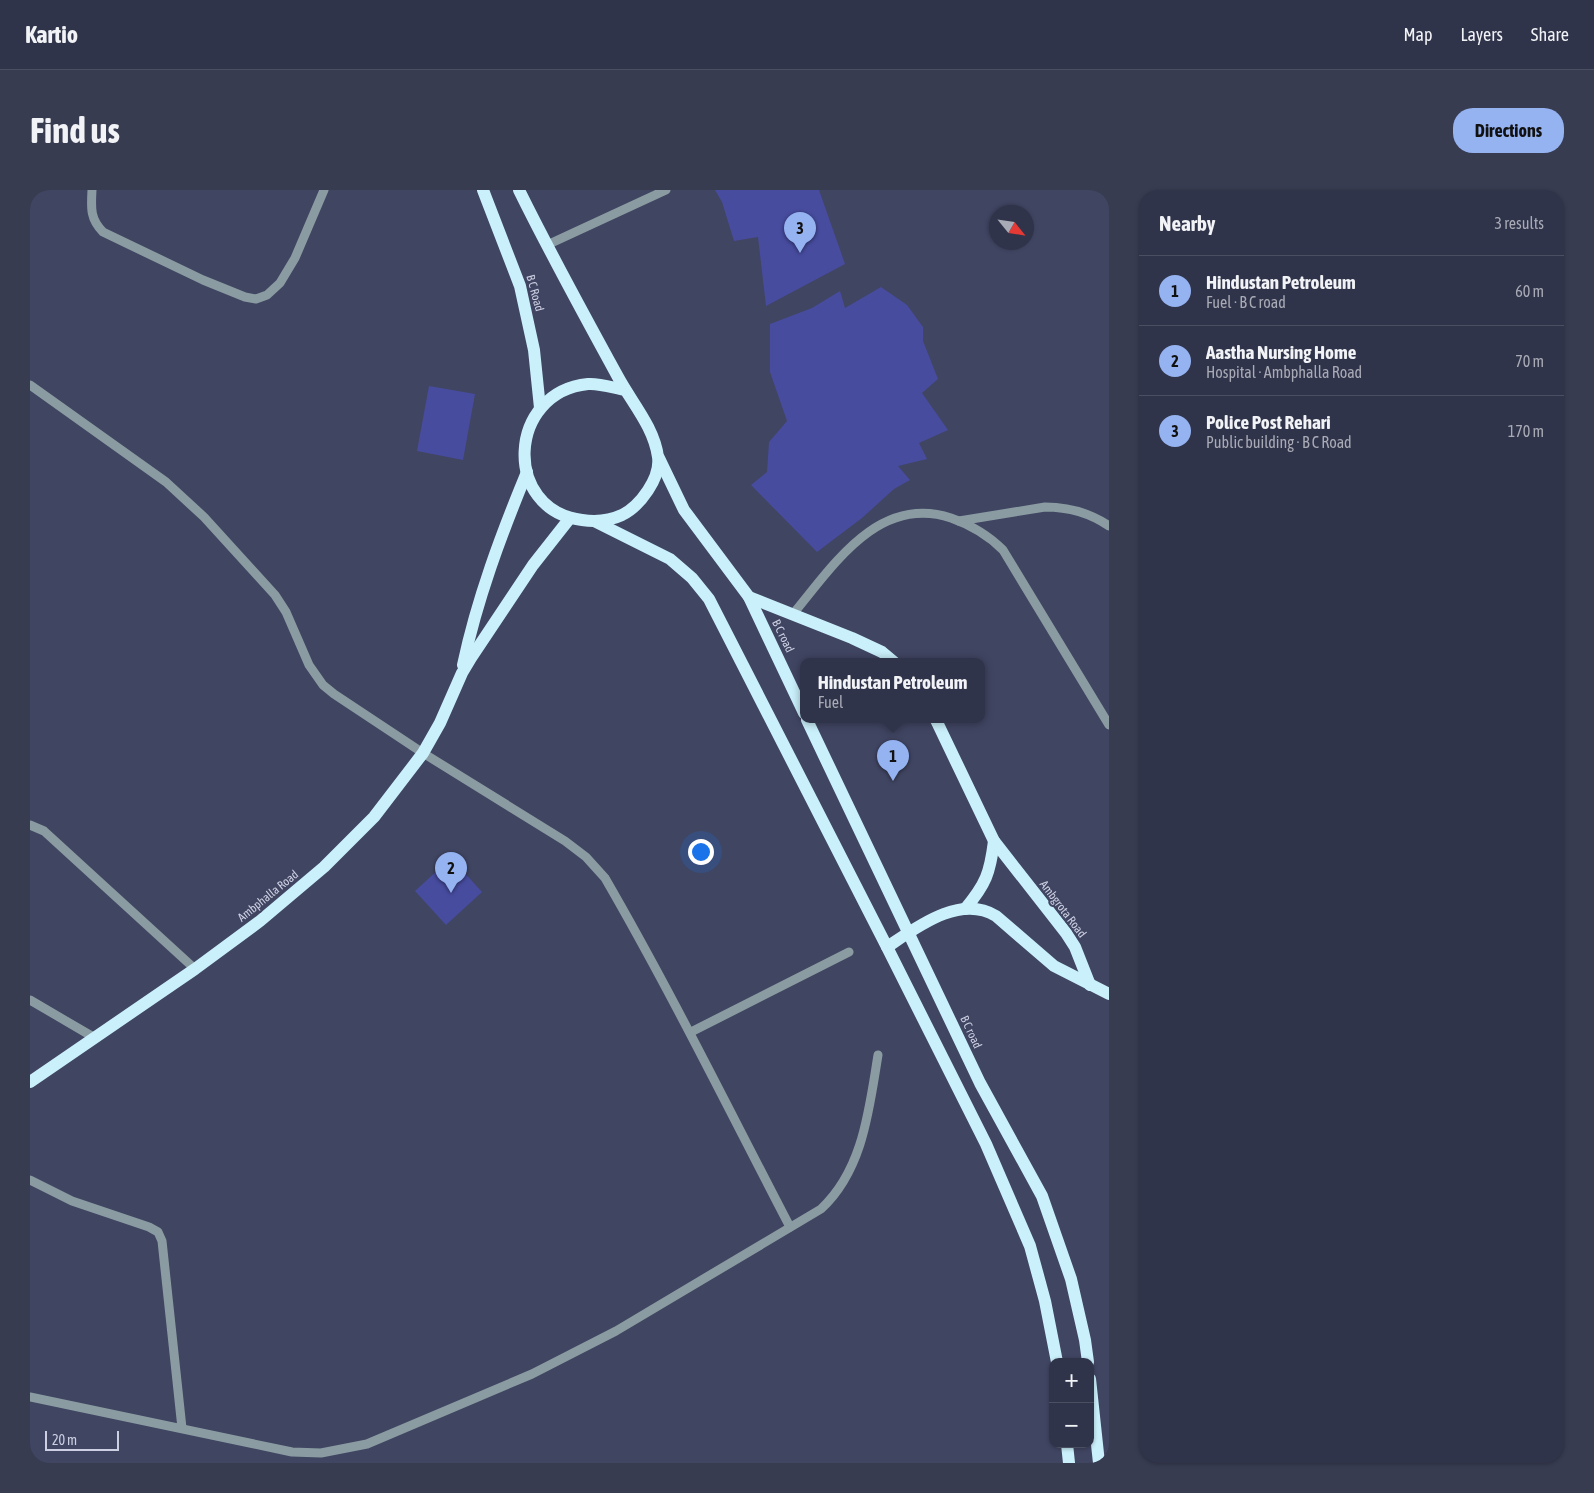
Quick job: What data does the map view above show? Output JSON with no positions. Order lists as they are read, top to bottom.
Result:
{
  "streets": {
    "main road": [
      "B C Road",
      "B C road",
      "Ambphalla Road",
      "Ambgrota Road"
    ]
  },
  "crossings": [
    ["B C Road", "B C road"]
  ],
  "scale_bar": "20 m",
  "north": "bottom right",
  "page": {
    "header": "Kartio",
    "nav": ["Map", "Layers", "Share"],
    "buttons": "Directions",
    "title": "Find us",
    "heading": ["Nearby", "3 results"],
    "pins": ["3", "1", "2"],
    "list": [
      {
        "mark": "1",
        "name": "Hindustan Petroleum",
        "note": "Fuel · B C road",
        "value": "60 m"
      },
      {
        "mark": "2",
        "name": "Aastha Nursing Home",
        "note": "Hospital · Ambphalla Road",
        "value": "70 m"
      },
      {
        "mark": "3",
        "name": "Police Post Rehari",
        "note": "Public building · B C Road",
        "value": "170 m"
      }
    ],
    "popup": ["Hindustan Petroleum", "Fuel"],
    "map_buttons": ["+", "−"],
    "scale": "20 m"
  }
}
